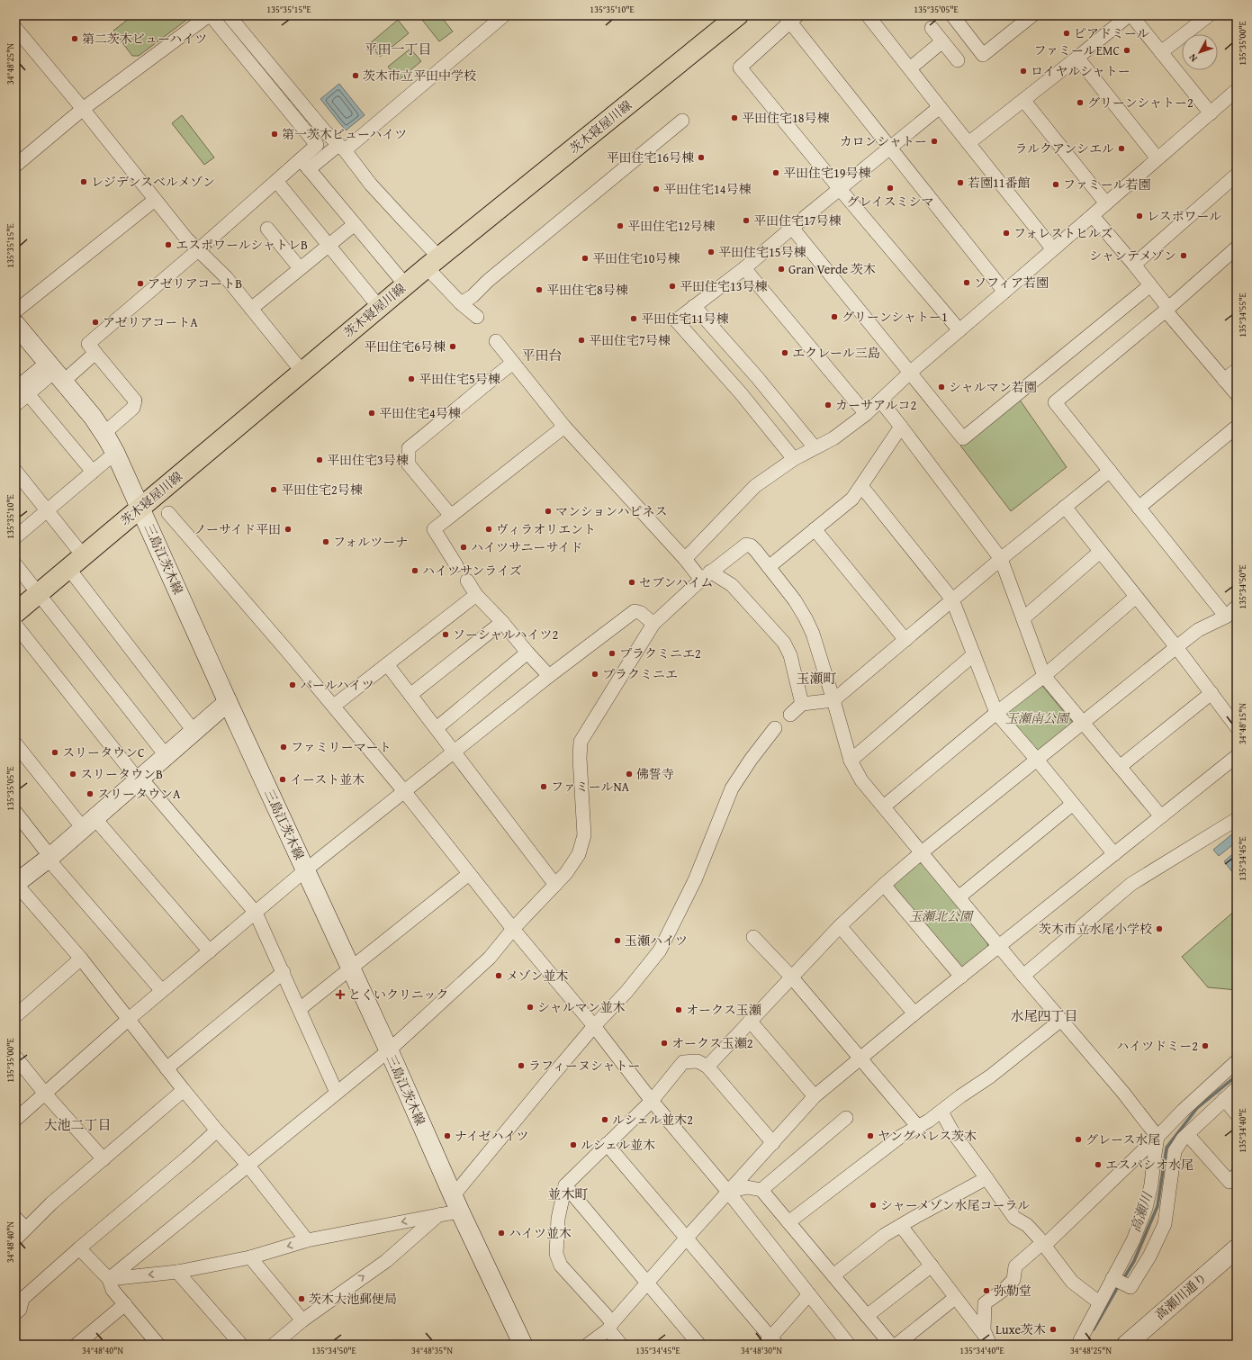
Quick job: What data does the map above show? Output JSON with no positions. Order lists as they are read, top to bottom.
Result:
{
  "streets": {
    "main road": ["茨木寝屋川線", "三島江茨木線", "高瀬川通り"]
  },
  "crossings": [
    ["茨木寝屋川線", "三島江茨木線"]
  ],
  "districts": [
    "平田一丁目",
    "平田台",
    "玉瀬町",
    "水尾四丁目",
    "大池二丁目",
    "並木町"
  ],
  "water": ["高瀬川"],
  "parks": ["玉瀬南公園", "玉瀬北公園"],
  "places": {
    "other": [
      "ピアドミール",
      "第二茨木ビューハイツ",
      "ファミールEMC",
      "ロイヤルシャトー",
      "茨木市立平田中学校",
      "グリーンシャトー2",
      "平田住宅18号棟",
      "第一茨木ビューハイツ",
      "カロンシャトー",
      "ラルクアンシエル",
      "平田住宅16号棟",
      "平田住宅19号棟",
      "レジデンスベルメゾン",
      "若園11番館",
      "ファミール若園",
      "グレイスミシマ",
      "平田住宅14号棟",
      "レスポワール",
      "平田住宅17号棟",
      "平田住宅12号棟",
      "フォレストヒルズ",
      "エスポワールシャトレB",
      "平田住宅15号棟",
      "シャンテメゾン",
      "平田住宅10号棟",
      "Gran Verde 茨木",
      "ソフィア若園",
      "アゼリアコートB",
      "平田住宅13号棟",
      "平田住宅8号棟",
      "グリーンシャトー1",
      "平田住宅11号棟",
      "アゼリアコートA",
      "平田住宅7号棟",
      "平田住宅6号棟",
      "エクレール三島",
      "平田住宅5号棟",
      "シャルマン若園",
      "カーサアルコ2",
      "平田住宅4号棟",
      "平田住宅3号棟",
      "平田住宅2号棟",
      "マンションハピネス",
      "ノーサイド平田",
      "ヴィラオリエント",
      "フォルツーナ",
      "ハイツサニーサイド",
      "ハイツサンライズ",
      "セブンハイム",
      "ソーシャルハイツ2",
      "プラクミニエ2",
      "プラクミニエ",
      "パールハイツ",
      "ファミリーマート",
      "スリータウンC",
      "スリータウンB",
      "佛誓寺",
      "イースト並木",
      "ファミールNA",
      "スリータウンA",
      "茨木市立水尾小学校",
      "玉瀬ハイツ",
      "メゾン並木",
      "シャルマン並木",
      "オークス玉瀬",
      "オークス玉瀬2",
      "ハイツドミー2",
      "ラフィーヌシャトー",
      "ルシェル並木2",
      "ナイゼハイツ",
      "ヤングパレス茨木",
      "グレース水尾",
      "ルシェル並木",
      "エスパシオ水尾",
      "シャーメゾン水尾コーラル",
      "ハイツ並木",
      "弥勒堂",
      "茨木大池郵便局",
      "Luxe茨木"
    ],
    "health": ["とくいクリニック"]
  },
  "north": "bottom left",
  "coordinates": [
    "135°35'15\"E",
    "135°35'10\"E",
    "135°35'05\"E",
    "135°35'00\"E",
    "34°48'25\"N",
    "135°34'55\"E",
    "135°34'50\"E",
    "34°48'15\"N",
    "135°34'45\"E",
    "135°34'40\"E",
    "34°48'40\"N",
    "34°48'35\"N",
    "34°48'30\"N"
  ]
}
